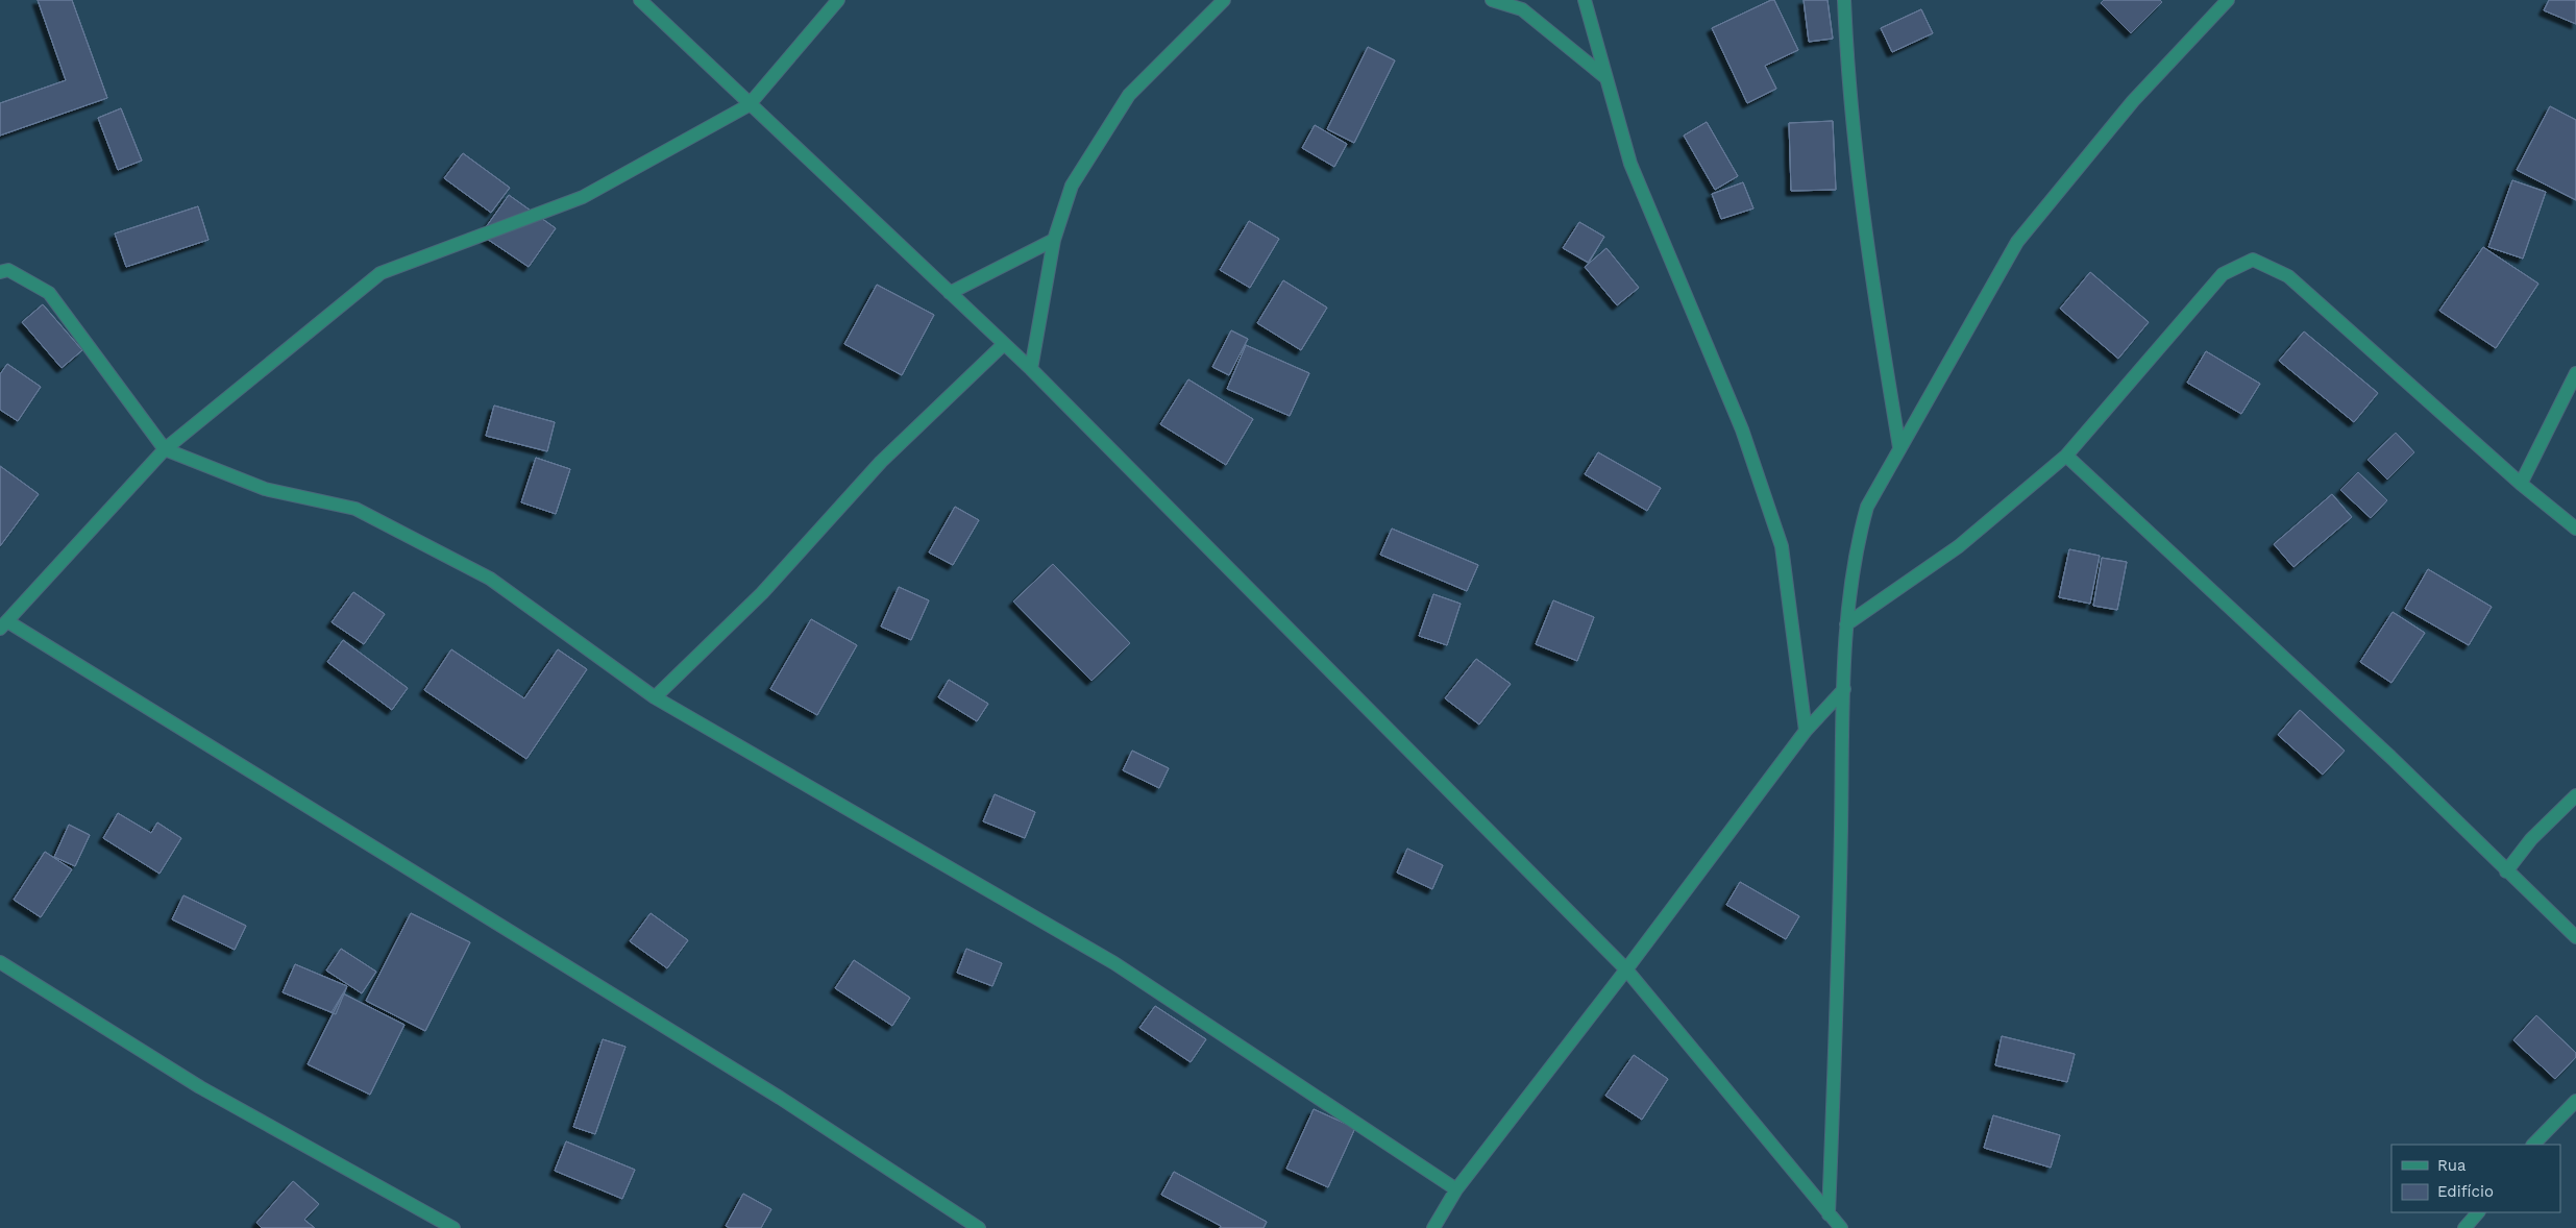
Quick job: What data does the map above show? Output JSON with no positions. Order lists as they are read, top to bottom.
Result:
{
  "legend": ["Rua", "Edifício"]
}
